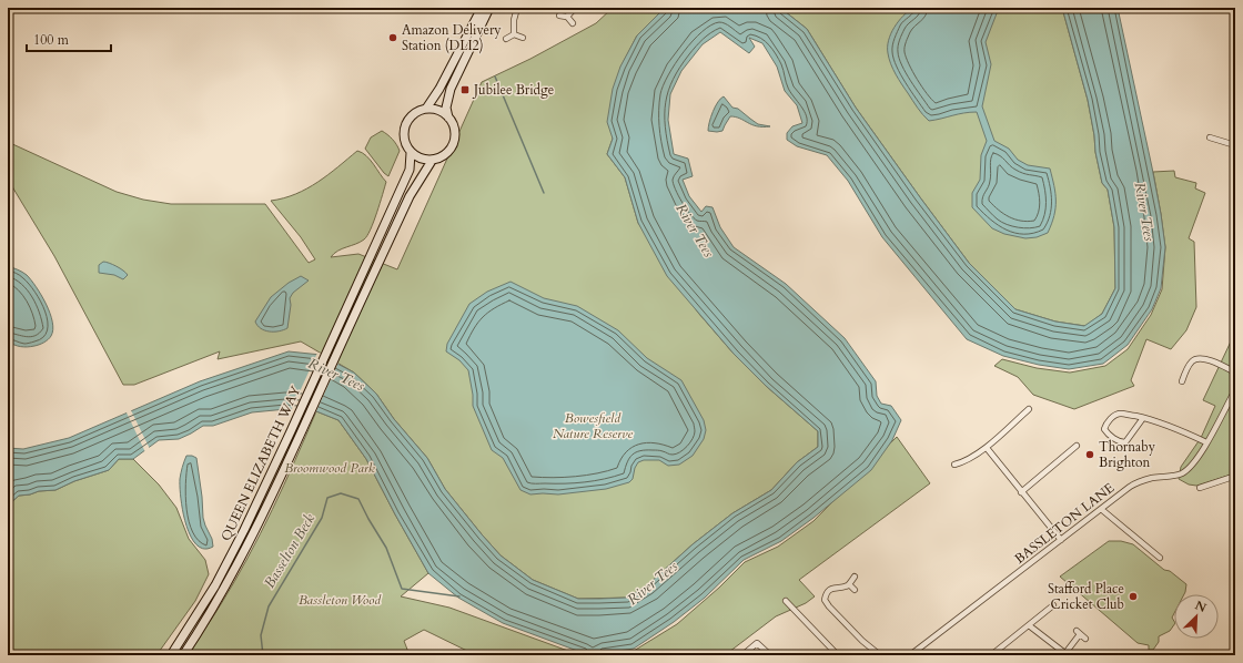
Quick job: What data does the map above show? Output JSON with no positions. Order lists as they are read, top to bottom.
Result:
{
  "streets": {
    "street": ["QUEEN ELIZABETH WAY", "BASSLETON LANE"]
  },
  "water": ["River Tees", "Basselton Beck"],
  "parks": ["Bowesfield Nature Reserve", "Broomwood Park", "Bassleton Wood"],
  "places": {
    "other": ["Amazon Delivery Station (DLI2)", "Thornaby Brighton", "Stafford Place Cricket Club"],
    "transit": ["Jubilee Bridge"]
  },
  "scale_bar": "100 m",
  "north": "top right"
}
